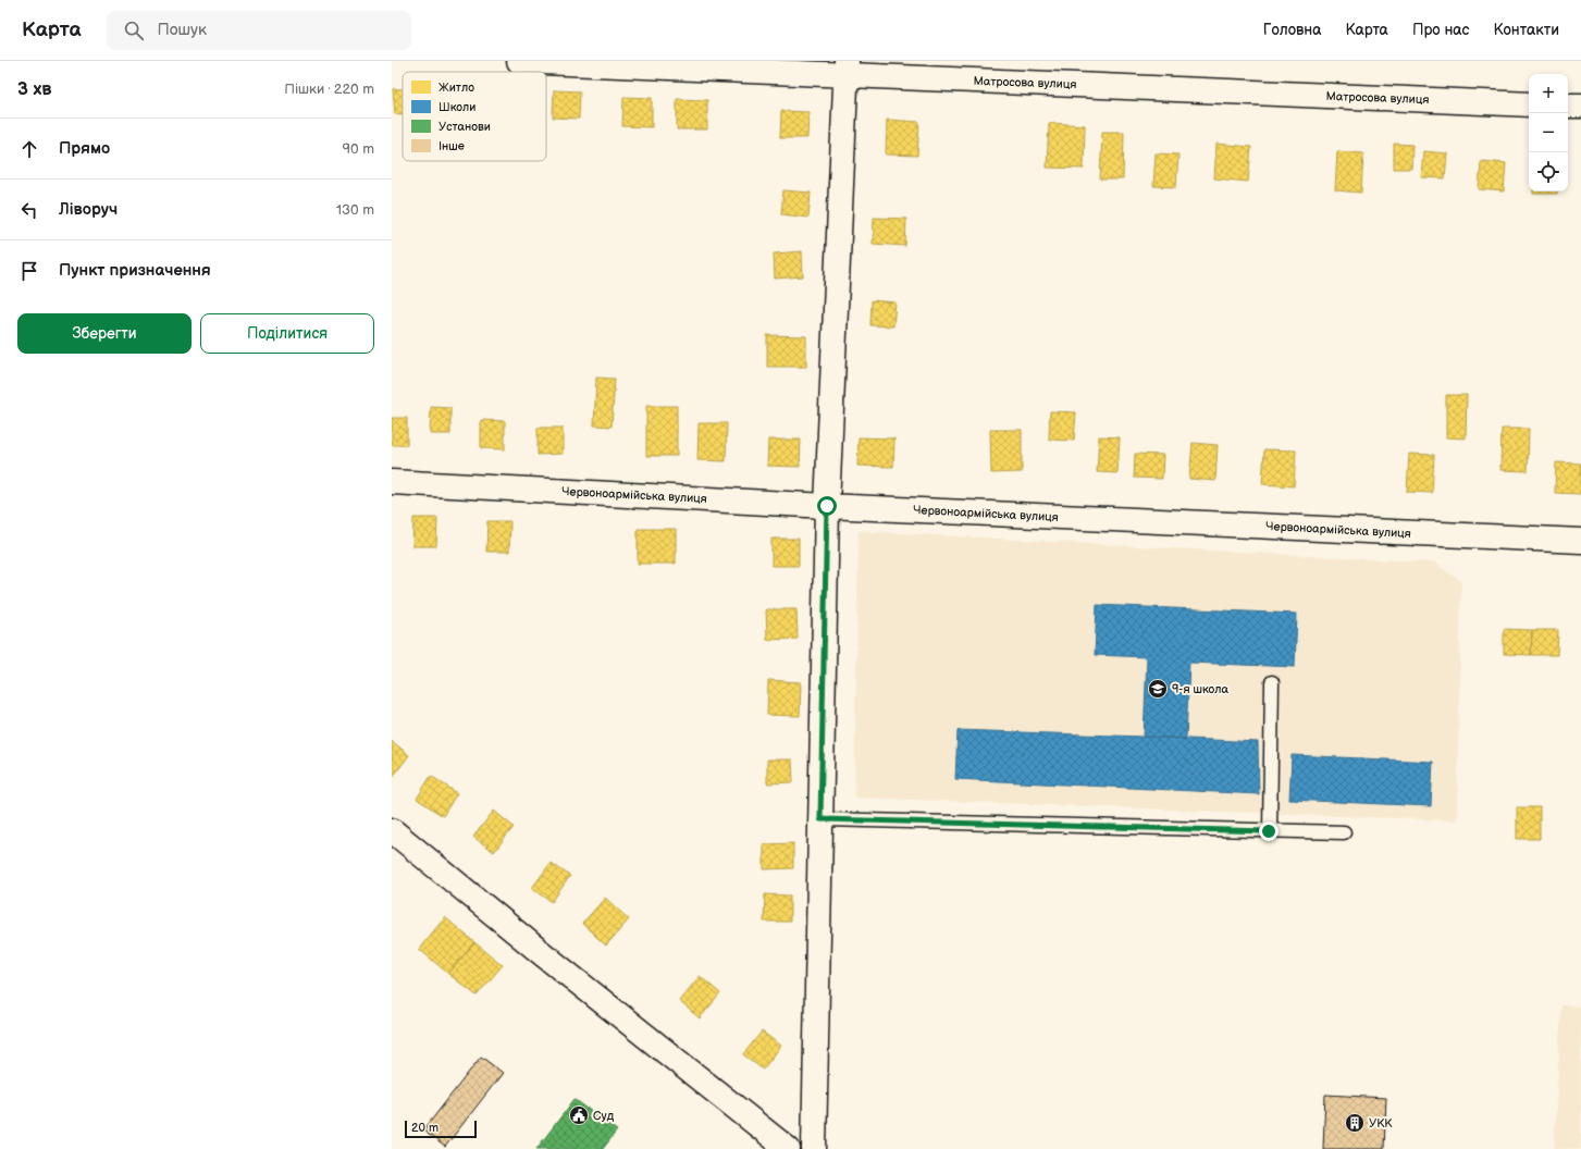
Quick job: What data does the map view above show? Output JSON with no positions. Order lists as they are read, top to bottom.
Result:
{
  "streets": {
    "street": ["Матросова вулиця", "Червоноармійська вулиця"]
  },
  "places": {
    "school or university": ["9-я школа"],
    "public building": ["Суд"],
    "building": ["УКК"]
  },
  "legend": [
    "Житло",
    "Школи",
    "Установи",
    "Інше"
  ],
  "scale_bar": "20 m",
  "page": {
    "header": "Карта",
    "search": "Пошук",
    "nav": [
      "Головна",
      "Карта",
      "Про нас",
      "Контакти"
    ],
    "heading": ["3 хв", "Пішки · 220 m"],
    "map_buttons": ["+", "−"],
    "list": [
      ["Прямо", "90 m"],
      ["Ліворуч", "130 m"],
      "Пункт призначення"
    ],
    "buttons": ["Зберегти", "Поділитися"],
    "scale": "20 m"
  }
}
